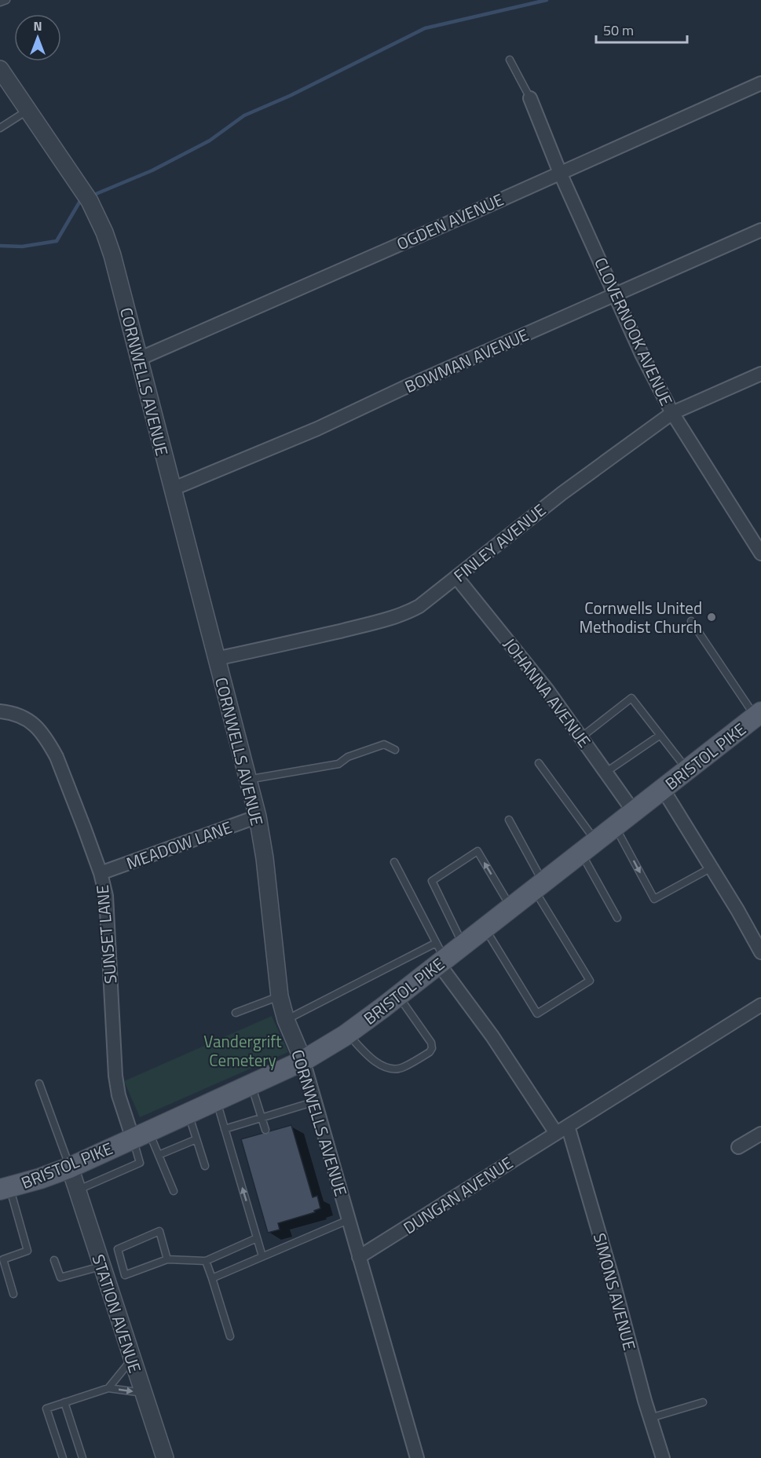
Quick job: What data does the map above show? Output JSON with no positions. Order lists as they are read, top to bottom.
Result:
{
  "streets": {
    "main road": ["BRISTOL PIKE"],
    "street": [
      "OGDEN AVENUE",
      "CLOVERNOOK AVENUE",
      "BOWMAN AVENUE",
      "CORNWELLS AVENUE",
      "FINLEY AVENUE",
      "JOHANNA AVENUE",
      "MEADOW LANE",
      "SUNSET LANE",
      "DUNGAN AVENUE",
      "SIMONS AVENUE",
      "STATION AVENUE"
    ]
  },
  "crossings": [
    ["OGDEN AVENUE", "CLOVERNOOK AVENUE"],
    ["OGDEN AVENUE", "CORNWELLS AVENUE"],
    ["CLOVERNOOK AVENUE", "BOWMAN AVENUE"],
    ["CLOVERNOOK AVENUE", "FINLEY AVENUE"],
    ["BOWMAN AVENUE", "CORNWELLS AVENUE"],
    ["CORNWELLS AVENUE", "FINLEY AVENUE"],
    ["CORNWELLS AVENUE", "BRISTOL PIKE"],
    ["CORNWELLS AVENUE", "MEADOW LANE"],
    ["CORNWELLS AVENUE", "DUNGAN AVENUE"],
    ["FINLEY AVENUE", "JOHANNA AVENUE"],
    ["JOHANNA AVENUE", "BRISTOL PIKE"],
    ["BRISTOL PIKE", "SUNSET LANE"],
    ["BRISTOL PIKE", "STATION AVENUE"],
    ["MEADOW LANE", "SUNSET LANE"],
    ["DUNGAN AVENUE", "SIMONS AVENUE"]
  ],
  "parks": ["Vandergrift Cemetery"],
  "places": ["Cornwells United Methodist Church"],
  "scale_bar": "50 m",
  "north": "top"
}
